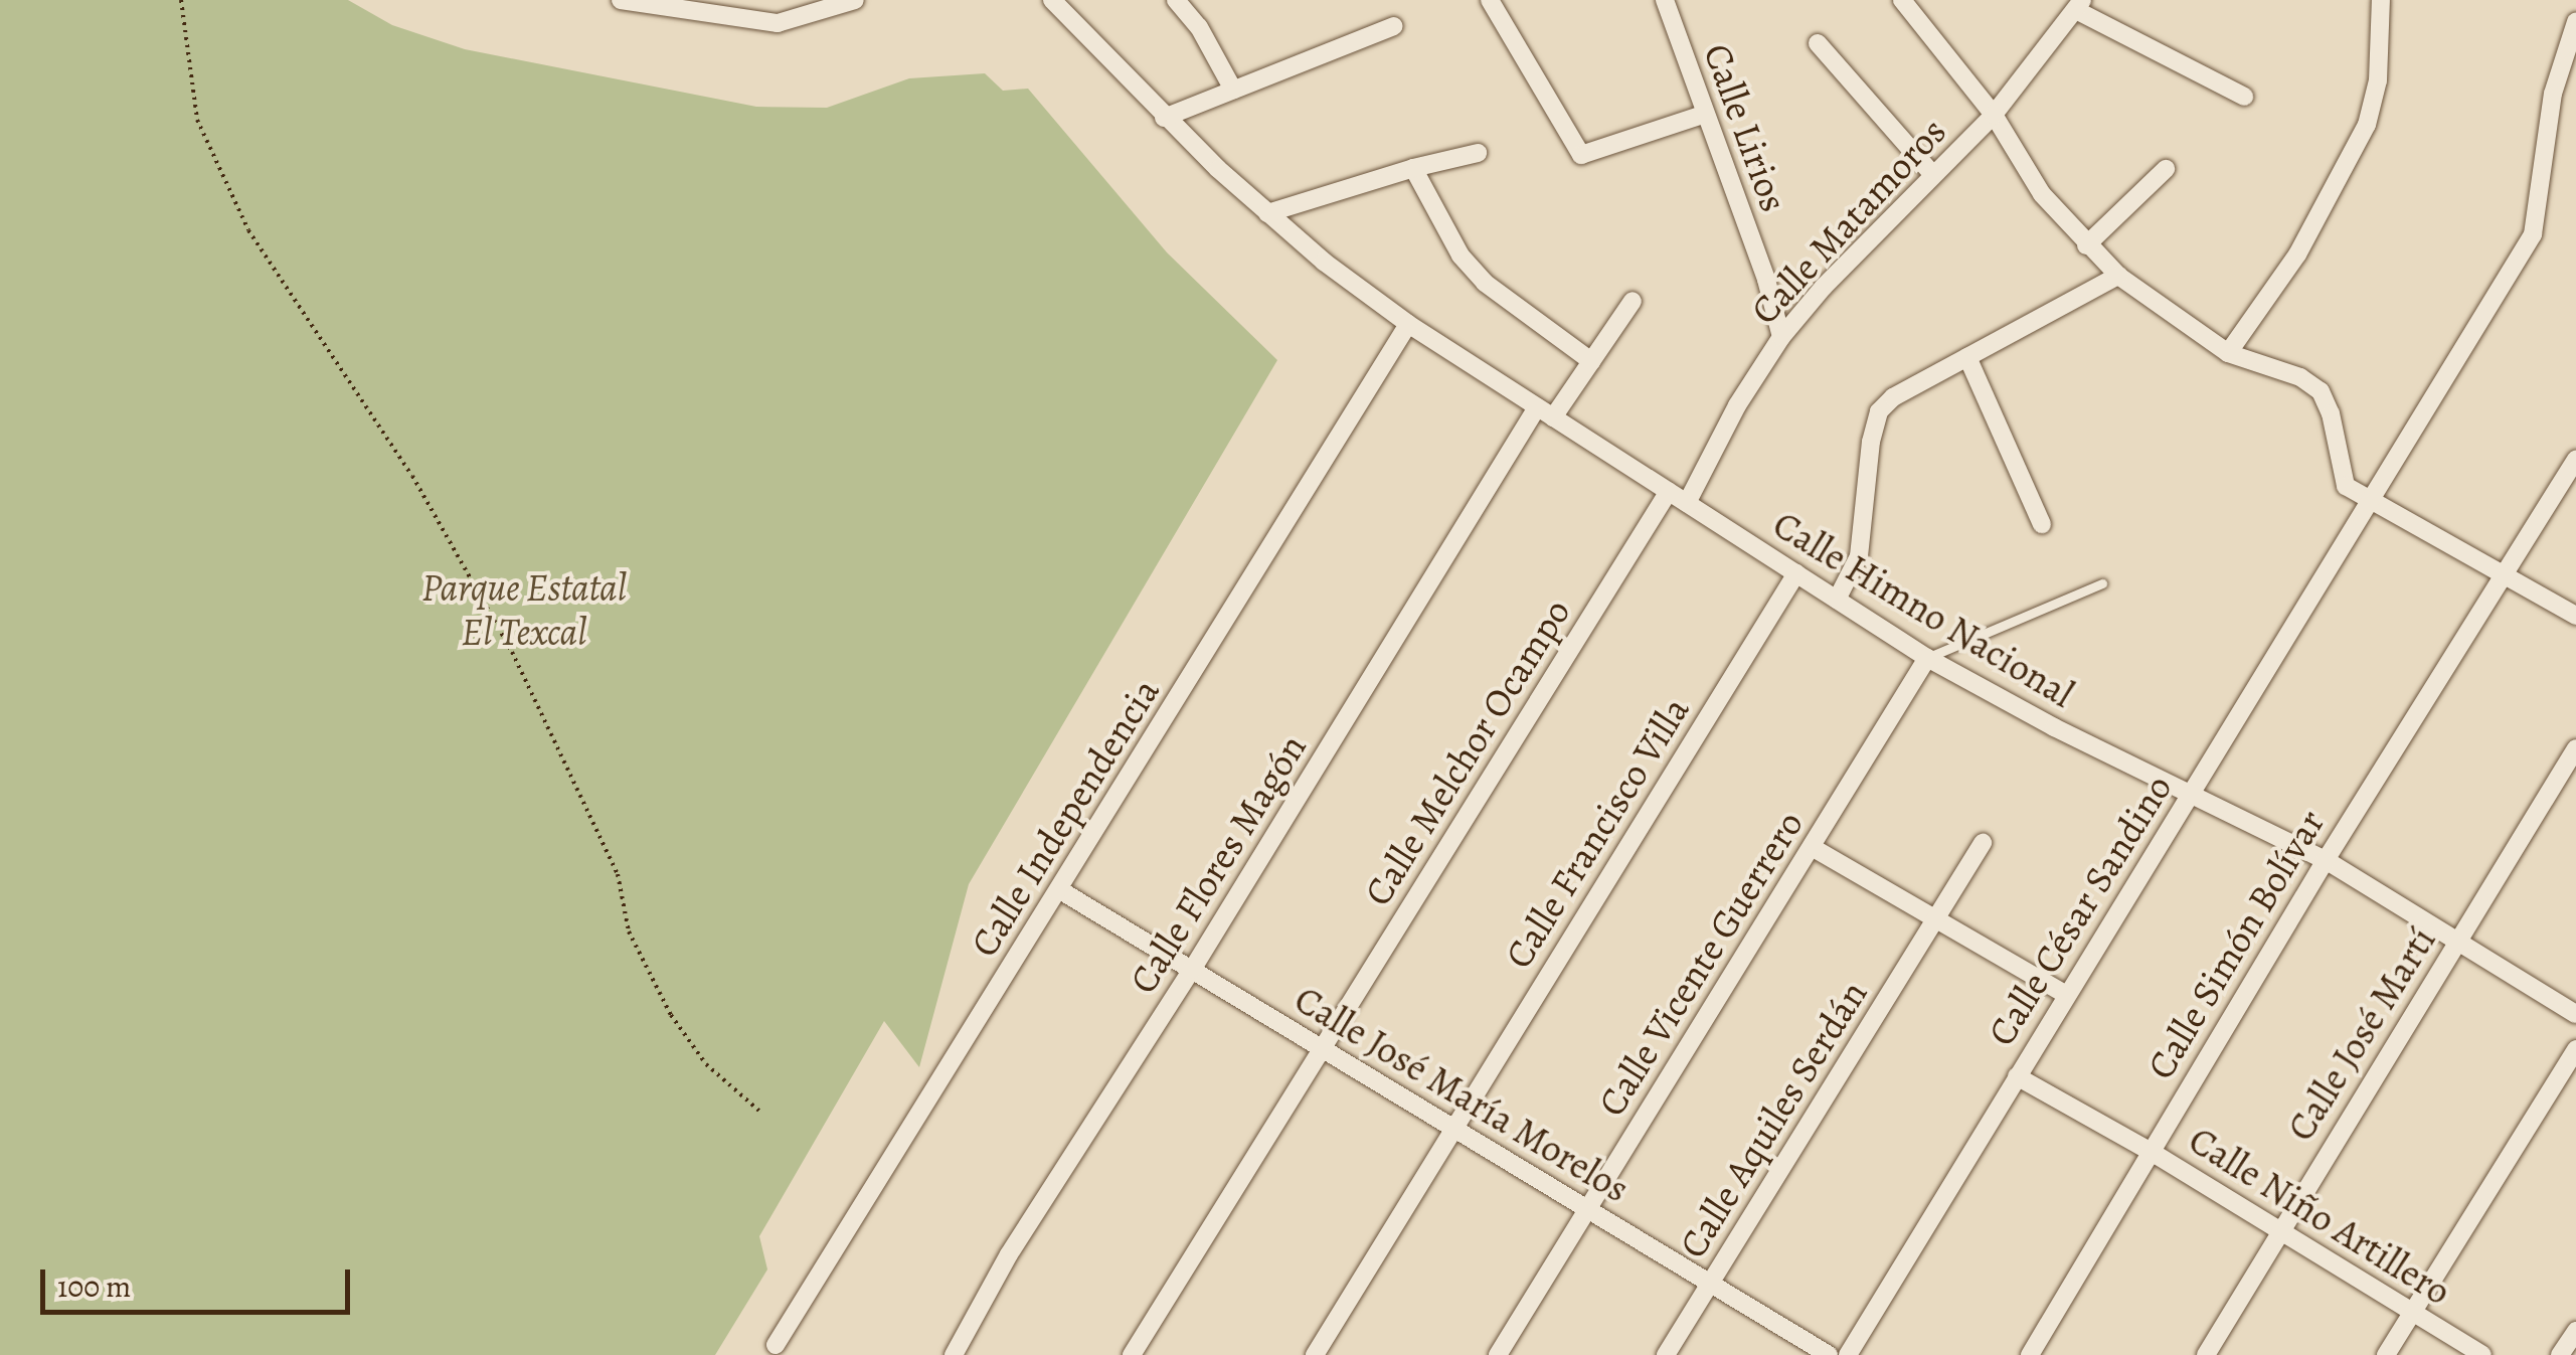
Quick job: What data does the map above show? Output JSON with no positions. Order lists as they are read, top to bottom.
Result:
{
  "streets": {
    "street": [
      "Calle Lirios",
      "Calle Matamoros",
      "Calle Himno Nacional",
      "Calle Melchor Ocampo",
      "Calle Independencia",
      "Calle Francisco Villa",
      "Calle Flores Magón",
      "Calle César Sandino",
      "Calle Simón Bolívar",
      "Calle Vicente Guerrero",
      "Calle José Martí",
      "Calle José María Morelos",
      "Calle Aquiles Serdán",
      "Calle Niño Artillero"
    ]
  },
  "crossings": [
    ["Calle Lirios", "Calle Matamoros"],
    ["Calle Matamoros", "Calle Himno Nacional"],
    ["Calle Himno Nacional", "Calle Melchor Ocampo"],
    ["Calle Himno Nacional", "Calle Independencia"],
    ["Calle Himno Nacional", "Calle Francisco Villa"],
    ["Calle Himno Nacional", "Calle Flores Magón"],
    ["Calle Himno Nacional", "Calle César Sandino"],
    ["Calle Himno Nacional", "Calle Simón Bolívar"],
    ["Calle Himno Nacional", "Calle Vicente Guerrero"],
    ["Calle Himno Nacional", "Calle José Martí"],
    ["Calle Melchor Ocampo", "Calle José María Morelos"],
    ["Calle Independencia", "Calle José María Morelos"],
    ["Calle Francisco Villa", "Calle José María Morelos"],
    ["Calle Flores Magón", "Calle José María Morelos"],
    ["Calle César Sandino", "Calle Niño Artillero"],
    ["Calle Simón Bolívar", "Calle Niño Artillero"],
    ["Calle Vicente Guerrero", "Calle José María Morelos"],
    ["Calle José Martí", "Calle Niño Artillero"],
    ["Calle José María Morelos", "Calle Aquiles Serdán"]
  ],
  "parks": ["Parque Estatal El Texcal"],
  "scale_bar": "100 m"
}
